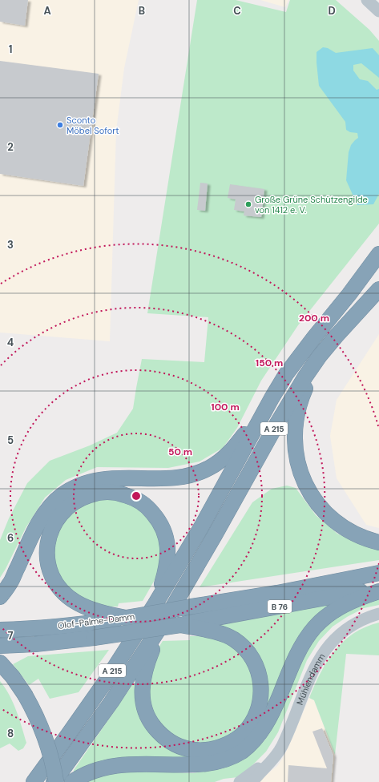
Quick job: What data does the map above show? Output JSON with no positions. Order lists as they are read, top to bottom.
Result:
{
  "streets": {
    "highway": ["A 215", "B 76", "Olof-Palme-Damm"],
    "street": ["Mühlendamm"]
  },
  "crossings": [
    ["B 76", "Olof-Palme-Damm"]
  ],
  "places": ["Sconto Möbel Sofort", "Große Grüne Schützengilde von 1412 e. V."],
  "grid": {
    "columns": [
      "A",
      "B",
      "C",
      "D"
    ],
    "rows": [
      "1",
      "2",
      "3",
      "4",
      "5",
      "6",
      "7",
      "8"
    ]
  },
  "rings": [
    "200 m",
    "150 m",
    "100 m",
    "50 m"
  ]
}
